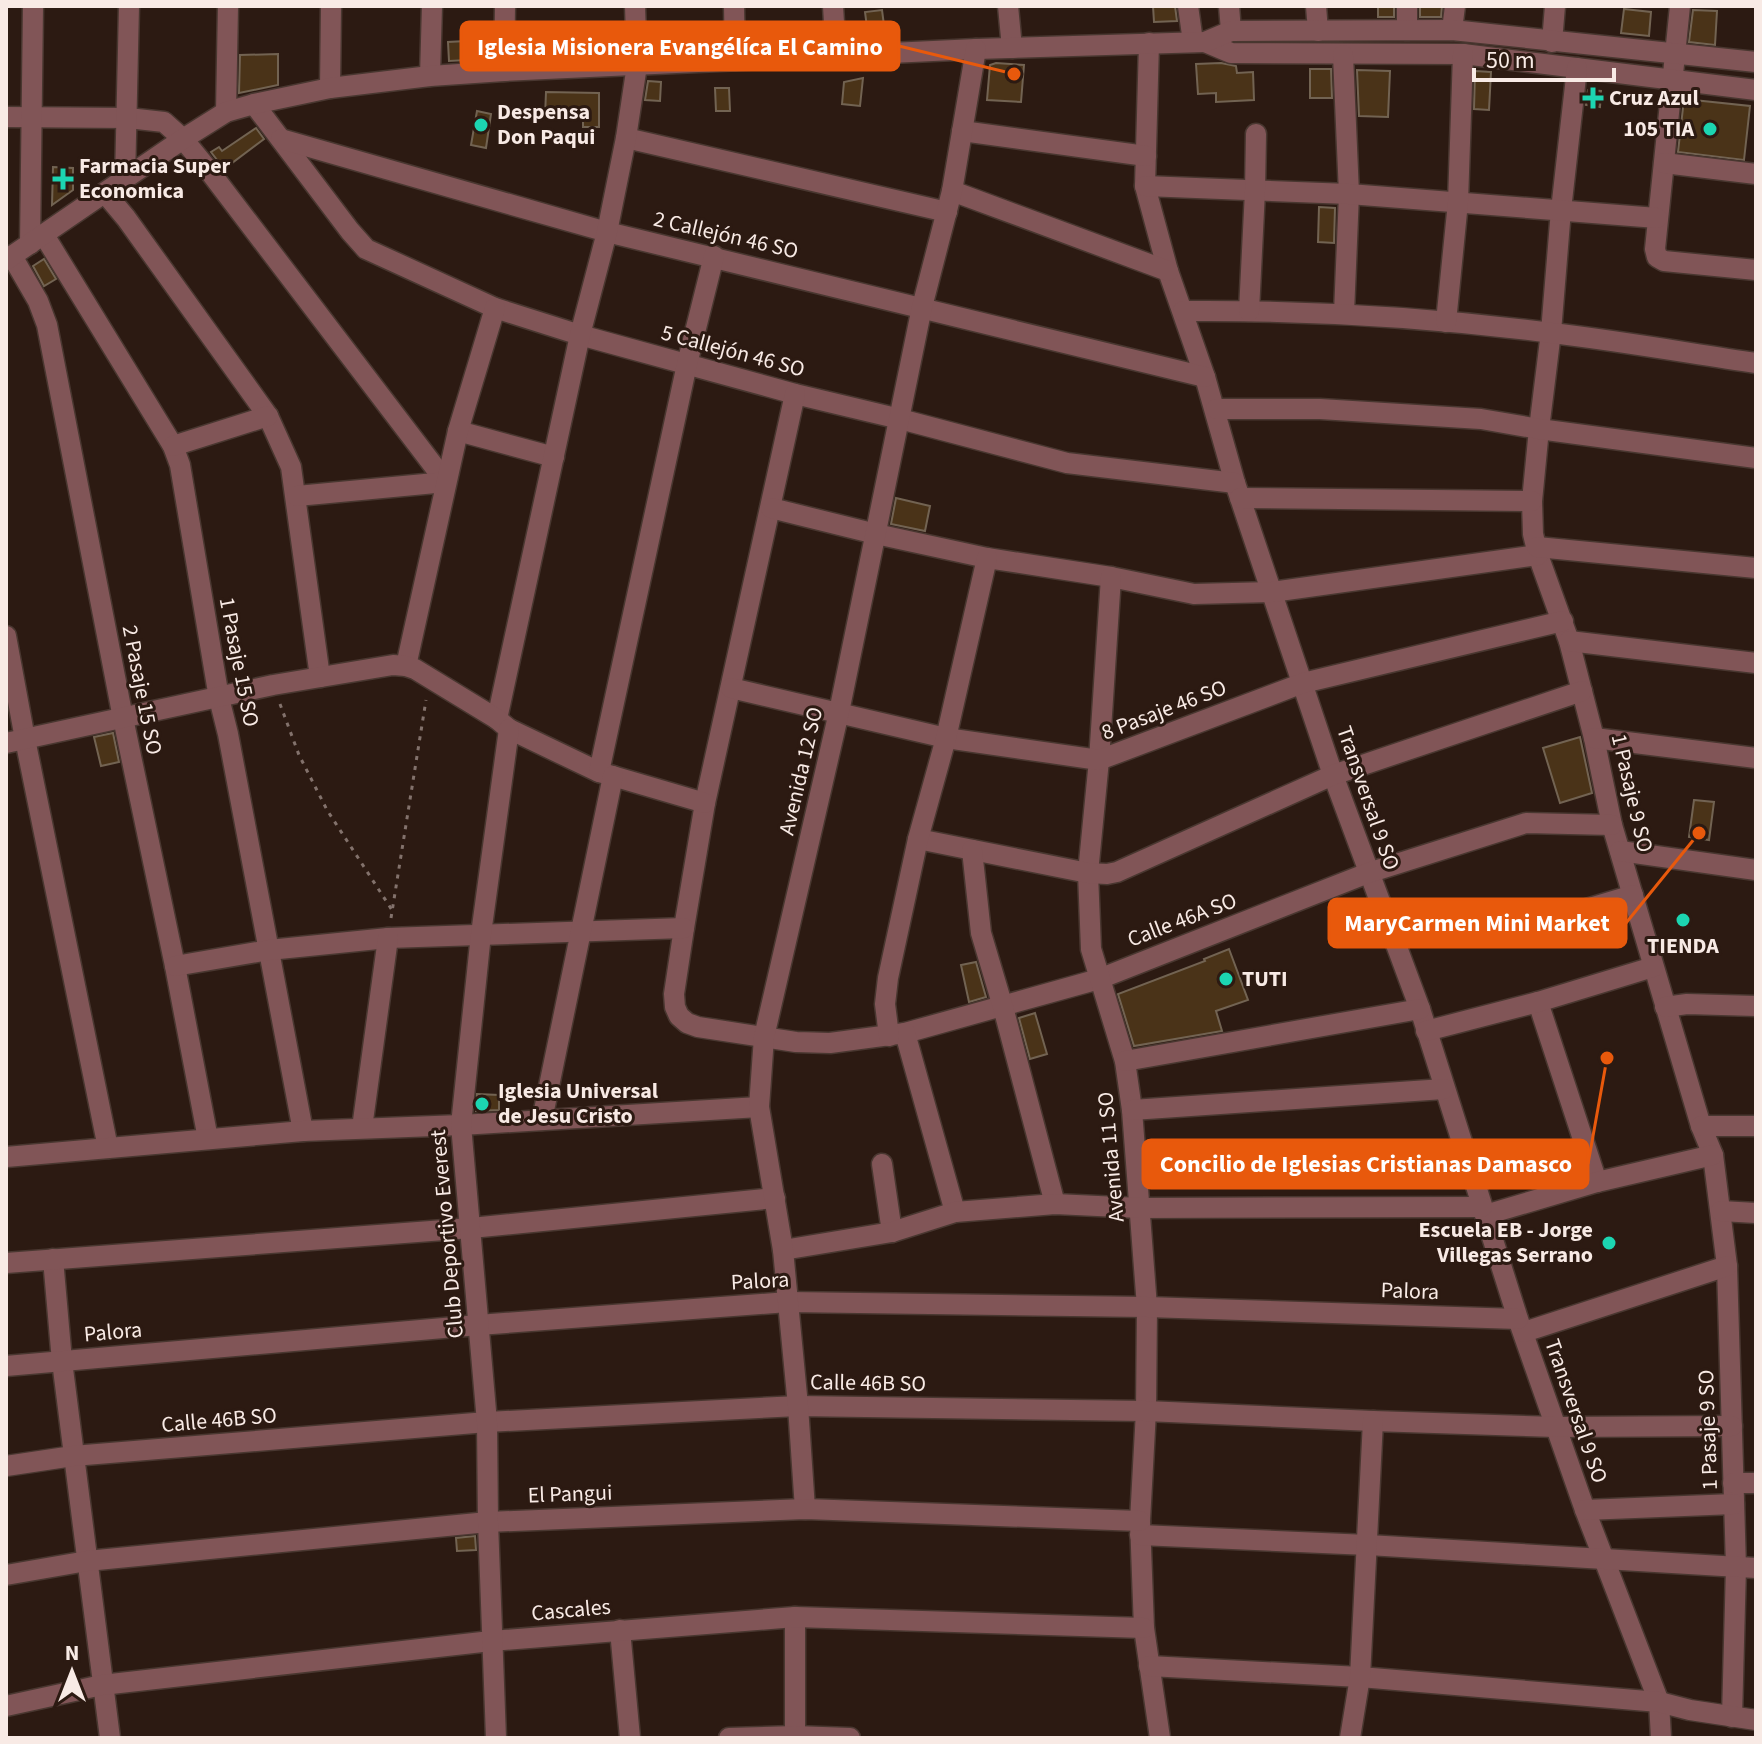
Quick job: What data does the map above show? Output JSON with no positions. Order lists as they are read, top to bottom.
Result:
{
  "streets": {
    "street": [
      "2 Callejón 46 SO",
      "5 Callejón 46 SO",
      "1 Pasaje 15 SO",
      "2 Pasaje 15 SO",
      "8 Pasaje 46 SO",
      "Avenida 12 SO",
      "1 Pasaje 9 SO",
      "Transversal 9 SO",
      "Calle 46A SO",
      "Avenida 11 SO",
      "Club Deportivo Everest",
      "Palora",
      "Calle 46B SO",
      "El Pangui",
      "Cascales"
    ]
  },
  "crossings": [
    ["2 Callejón 46 SO", "5 Callejón 46 SO"],
    ["2 Callejón 46 SO", "Avenida 12 SO"],
    ["2 Callejón 46 SO", "Transversal 9 SO"],
    ["2 Callejón 46 SO", "Club Deportivo Everest"],
    ["5 Callejón 46 SO", "Avenida 12 SO"],
    ["5 Callejón 46 SO", "1 Pasaje 9 SO"],
    ["5 Callejón 46 SO", "Transversal 9 SO"],
    ["5 Callejón 46 SO", "Calle 46A SO"],
    ["5 Callejón 46 SO", "Club Deportivo Everest"],
    ["8 Pasaje 46 SO", "Avenida 12 SO"],
    ["8 Pasaje 46 SO", "1 Pasaje 9 SO"],
    ["8 Pasaje 46 SO", "Transversal 9 SO"],
    ["8 Pasaje 46 SO", "Calle 46A SO"],
    ["8 Pasaje 46 SO", "Avenida 11 SO"],
    ["Avenida 12 SO", "Calle 46A SO"],
    ["Avenida 12 SO", "Palora"],
    ["Avenida 12 SO", "Calle 46B SO"],
    ["Avenida 12 SO", "El Pangui"],
    ["1 Pasaje 9 SO", "Calle 46A SO"],
    ["1 Pasaje 9 SO", "Palora"],
    ["1 Pasaje 9 SO", "Calle 46B SO"],
    ["1 Pasaje 9 SO", "El Pangui"],
    ["Transversal 9 SO", "Calle 46A SO"],
    ["Transversal 9 SO", "Palora"],
    ["Transversal 9 SO", "Calle 46B SO"],
    ["Transversal 9 SO", "El Pangui"],
    ["Calle 46A SO", "Avenida 11 SO"],
    ["Avenida 11 SO", "Palora"],
    ["Avenida 11 SO", "Calle 46B SO"],
    ["Avenida 11 SO", "El Pangui"],
    ["Avenida 11 SO", "Cascales"],
    ["Club Deportivo Everest", "Palora"],
    ["Club Deportivo Everest", "Calle 46B SO"],
    ["Club Deportivo Everest", "El Pangui"],
    ["Club Deportivo Everest", "Cascales"]
  ],
  "places": {
    "other": [
      "Iglesia Misionera Evangélíca El Camino",
      "Despensa Don Paqui",
      "105 TIA",
      "MaryCarmen Mini Market",
      "TIENDA",
      "TUTI",
      "Concilio de Iglesias Cristianas Damasco",
      "Iglesia Universal de Jesu Cristo",
      "Escuela EB - Jorge Villegas Serrano"
    ],
    "health": ["Cruz Azul", "Farmacia Super Economica"]
  },
  "scale_bar": "50 m",
  "north": "top"
}
